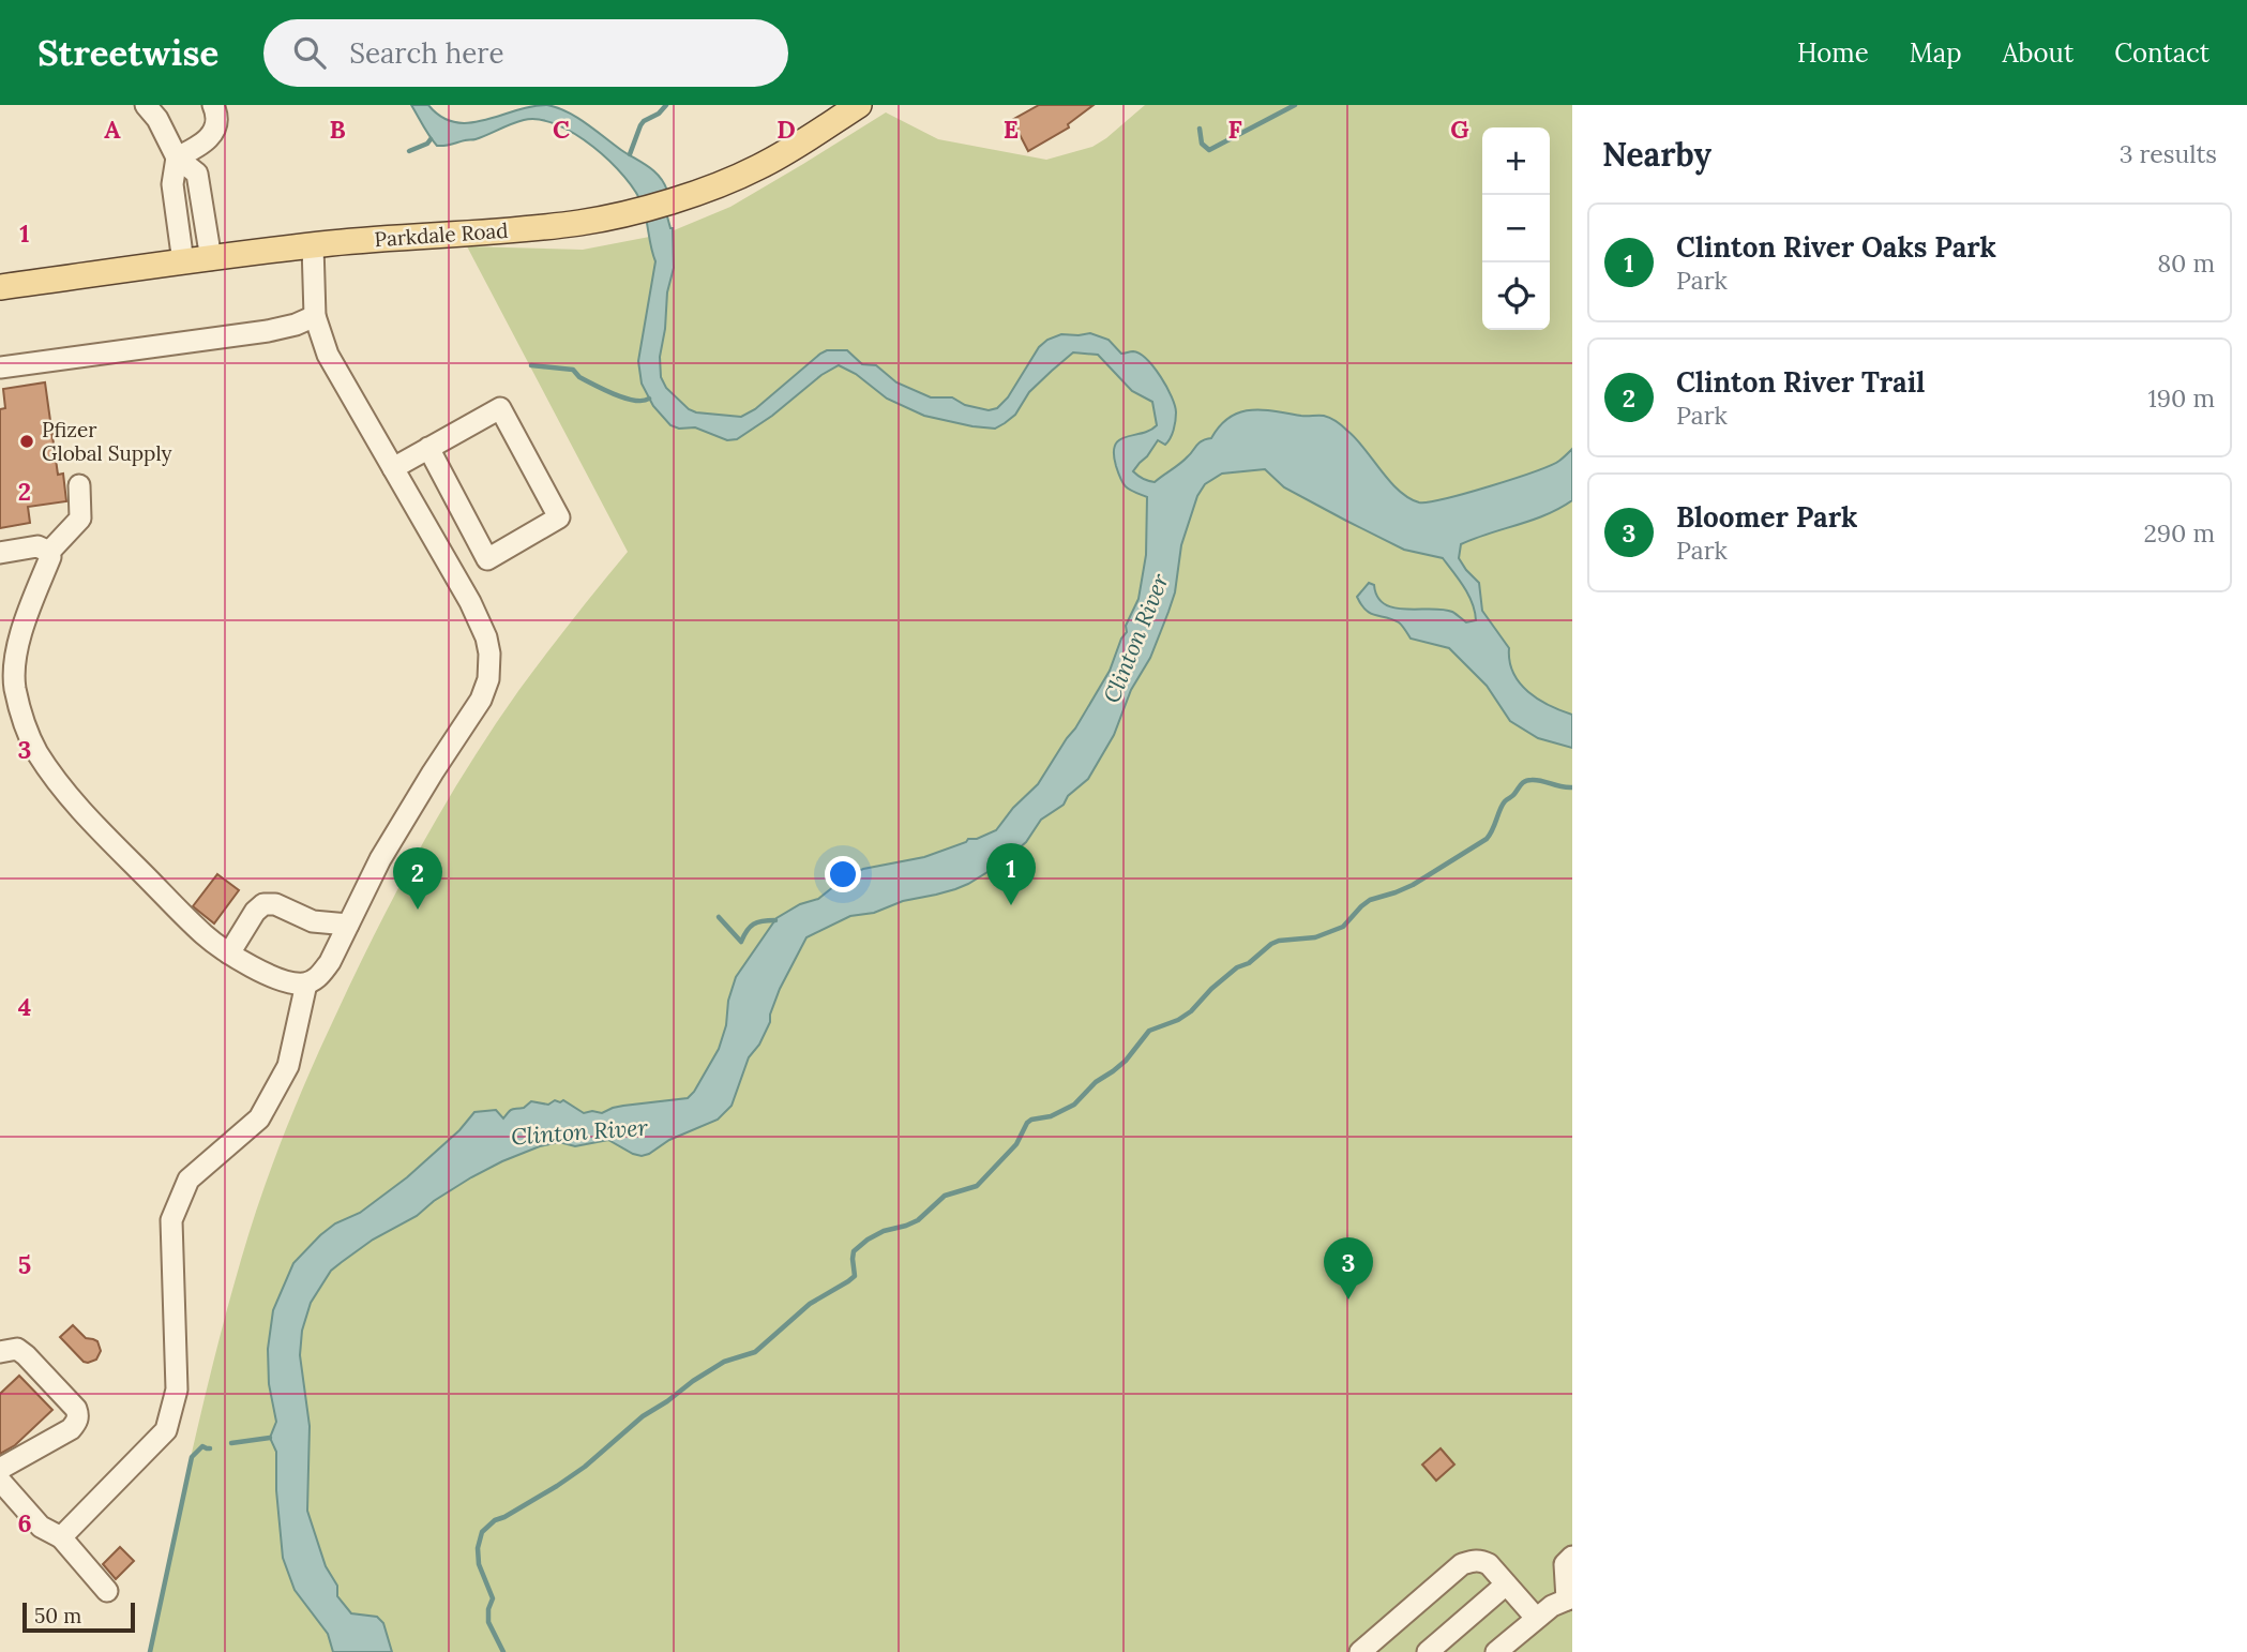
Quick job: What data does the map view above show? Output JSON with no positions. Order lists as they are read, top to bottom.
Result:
{
  "streets": {
    "main road": ["Parkdale Road"]
  },
  "water": ["Clinton River"],
  "places": ["Pfizer Global Supply"],
  "scale_bar": "50 m",
  "page": {
    "header": "Streetwise",
    "search": "Search here",
    "nav": [
      "Home",
      "Map",
      "About",
      "Contact"
    ],
    "heading": ["Nearby", "3 results"],
    "map_buttons": ["+", "−"],
    "list": [
      {
        "mark": "1",
        "name": "Clinton River Oaks Park",
        "note": "Park",
        "value": "80 m"
      },
      {
        "mark": "2",
        "name": "Clinton River Trail",
        "note": "Park",
        "value": "190 m"
      },
      {
        "mark": "3",
        "name": "Bloomer Park",
        "note": "Park",
        "value": "290 m"
      }
    ],
    "pins": ["1", "2", "3"],
    "scale": "50 m"
  },
  "grid": {
    "columns": [
      "A",
      "B",
      "C",
      "D",
      "E",
      "F",
      "G"
    ],
    "rows": [
      "1",
      "2",
      "3",
      "4",
      "5",
      "6"
    ]
  }
}
